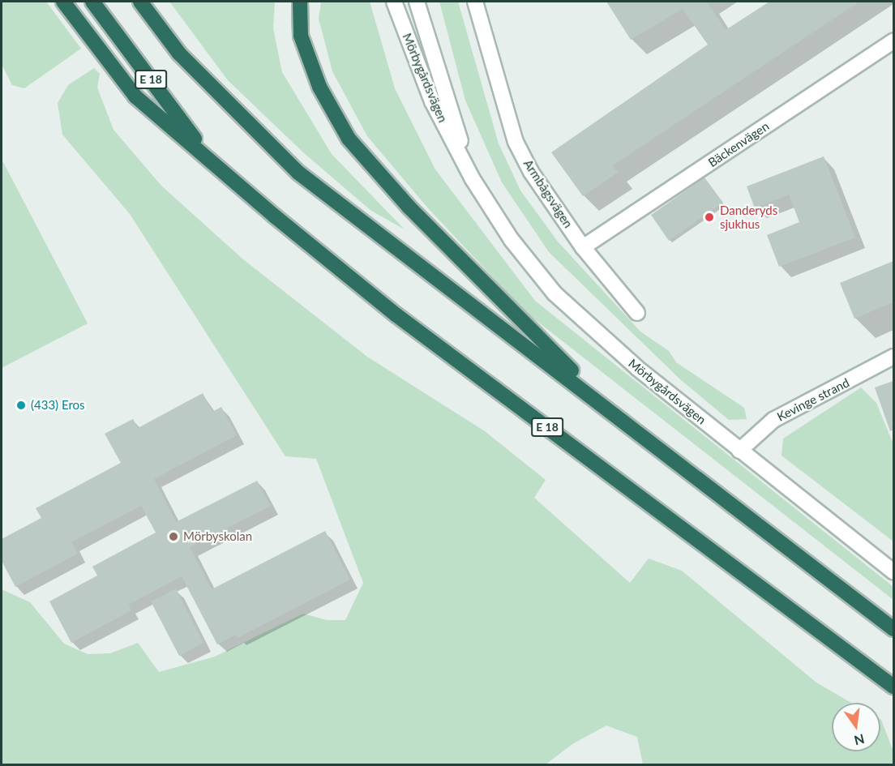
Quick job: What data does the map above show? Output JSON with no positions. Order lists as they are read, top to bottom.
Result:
{
  "streets": {
    "highway": ["E 18"],
    "street": [
      "Mörbygårdsvägen",
      "Bäckenvägen",
      "Armbågsvägen",
      "Kevinge strand"
    ]
  },
  "crossings": [
    ["Mörbygårdsvägen", "Kevinge strand"],
    ["Bäckenvägen", "Armbågsvägen"]
  ],
  "places": ["Danderyds sjukhus", "(433) Eros", "Mörbyskolan"],
  "north": "bottom"
}
